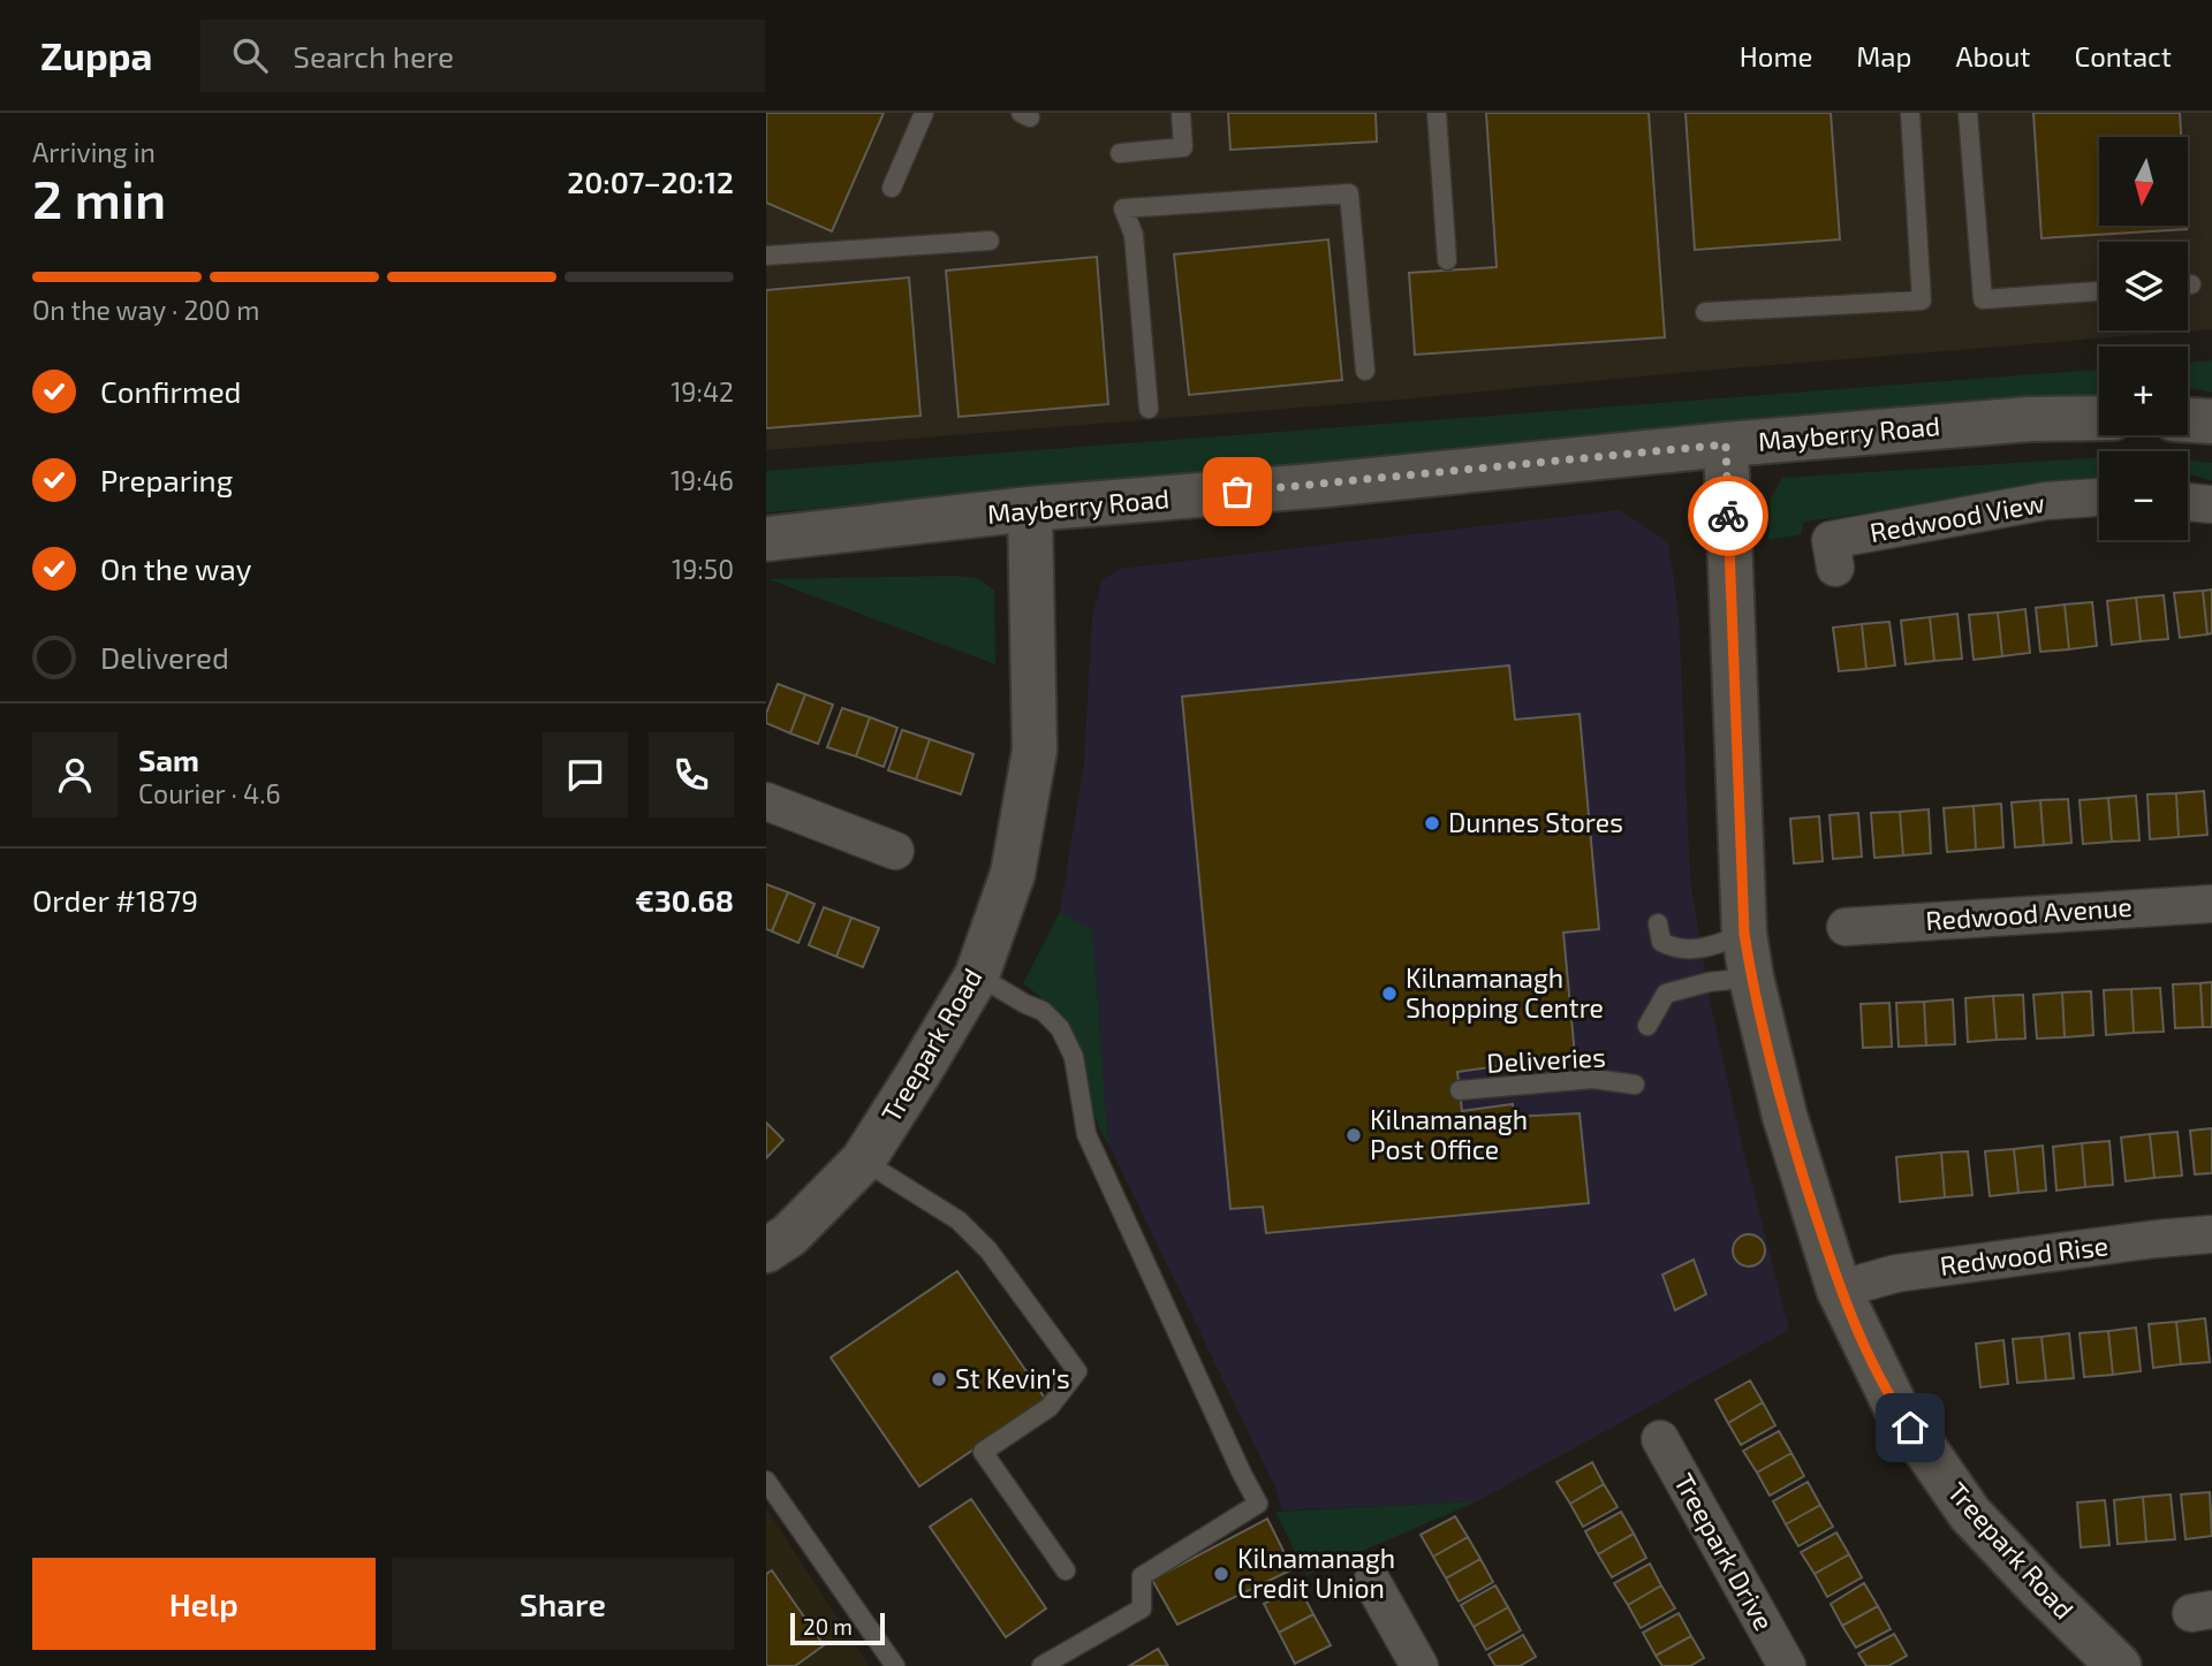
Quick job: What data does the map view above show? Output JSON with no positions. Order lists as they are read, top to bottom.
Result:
{
  "streets": {
    "street": [
      "Mayberry Road",
      "Redwood View",
      "Redwood Avenue",
      "Treepark Road",
      "Redwood Rise",
      "Treepark Drive"
    ],
    "lane": ["Deliveries"]
  },
  "crossings": [
    ["Mayberry Road", "Treepark Road"],
    ["Treepark Road", "Redwood Rise"]
  ],
  "places": [
    "Dunnes Stores",
    "Kilnamanagh Shopping Centre",
    "Kilnamanagh Post Office",
    "St Kevin's",
    "Kilnamanagh Credit Union"
  ],
  "scale_bar": "20 m",
  "north": "bottom",
  "page": {
    "header": "Zuppa",
    "search": "Search here",
    "nav": [
      "Home",
      "Map",
      "About",
      "Contact"
    ],
    "heading": ["2 min", "Arriving in", "20:07–20:12"],
    "panel": [
      "Sam",
      "Courier · 4.6",
      "Order #1879",
      "€30.68"
    ],
    "map_buttons": ["+", "−"],
    "bar": "On the way · 200 m",
    "list": [
      ["Confirmed", "19:42"],
      ["Preparing", "19:46"],
      ["On the way", "19:50"],
      "Delivered"
    ],
    "buttons": ["Help", "Share"],
    "scale": "20 m"
  }
}
